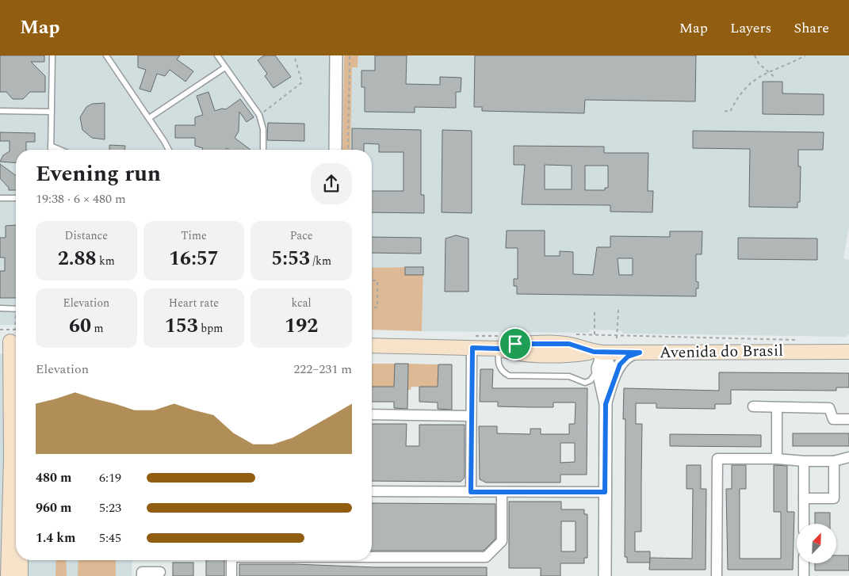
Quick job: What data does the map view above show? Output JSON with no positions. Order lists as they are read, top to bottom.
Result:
{
  "streets": {
    "main road": ["Avenida do Brasil"]
  },
  "north": "top right",
  "page": {
    "header": "Map",
    "nav": ["Map", "Layers", "Share"],
    "heading": ["Evening run", "19:38 · 6 × 480 m"],
    "stats": [
      ["Distance", "2.88 km"],
      ["Time", "16:57"],
      ["Pace", "5:53 /km"],
      ["Elevation", "60 m"],
      ["Heart rate", "153 bpm"],
      ["kcal", "192"]
    ],
    "chart": ["Elevation", "222–231 m"],
    "list": [
      {
        "name": "480 m",
        "note": "6:19"
      },
      {
        "name": "960 m",
        "note": "5:23"
      },
      {
        "name": "1.4 km",
        "note": "5:45"
      }
    ]
  }
}
